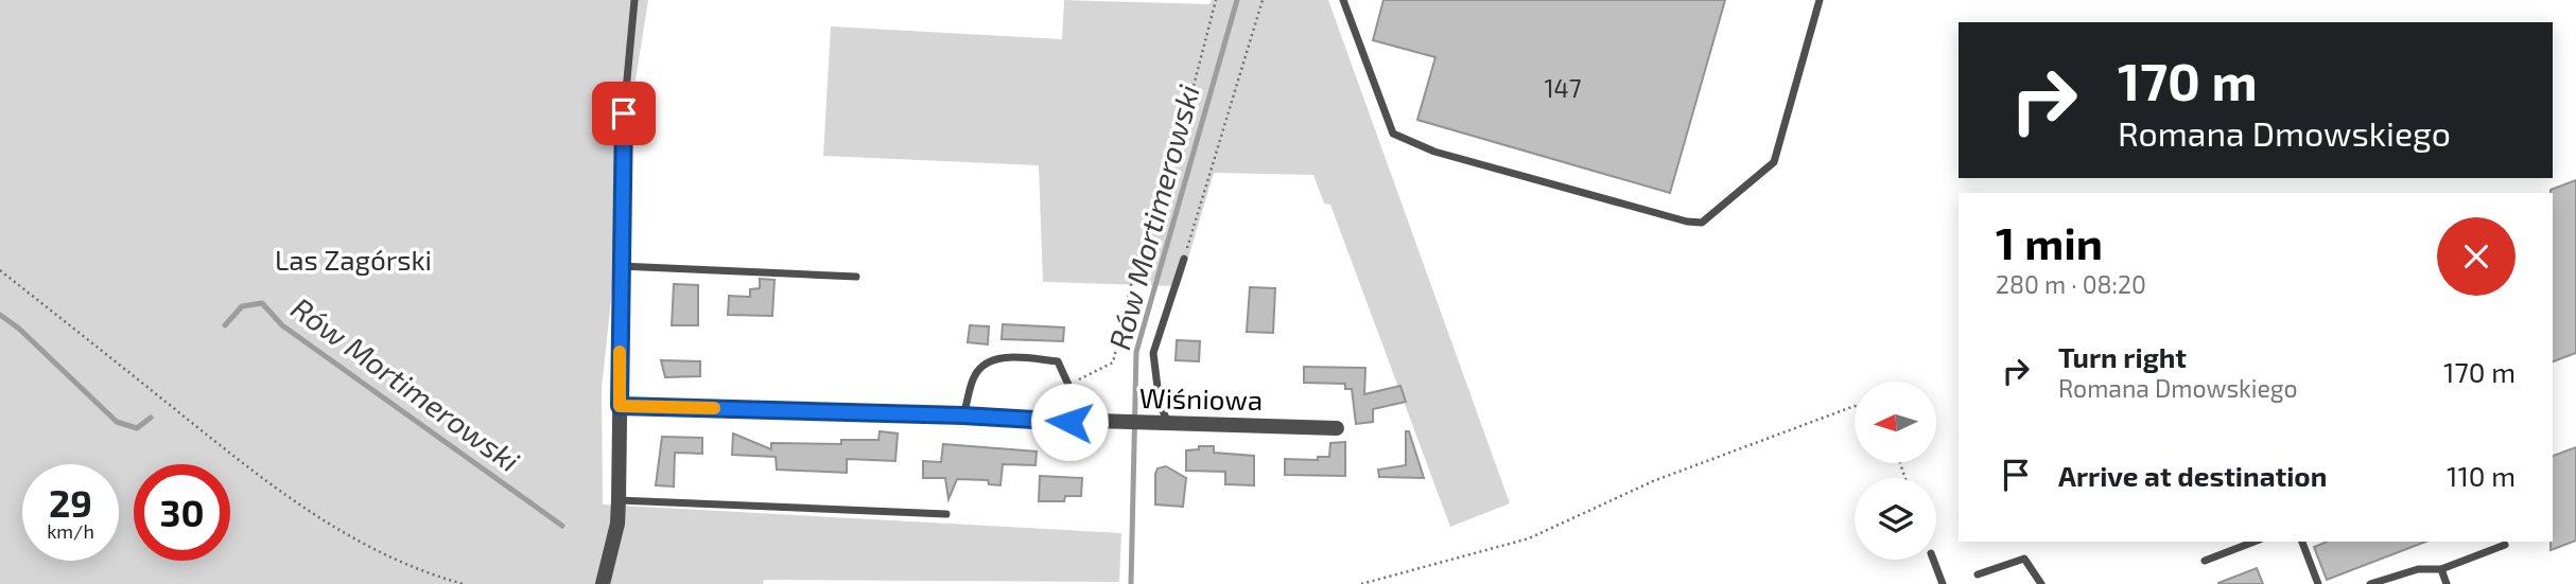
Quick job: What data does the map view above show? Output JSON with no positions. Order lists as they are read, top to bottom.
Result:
{
  "streets": {
    "street": ["Wiśniowa"]
  },
  "water": ["Rów Mortimerowski"],
  "parks": ["Las Zagórski"],
  "house_numbers": ["147"],
  "north": "left",
  "page": {
    "turn": ["170 m", "Romana Dmowskiego"],
    "heading": ["1 min", "280 m · 08:20"],
    "list": [
      {
        "name": "Turn right",
        "note": "Romana Dmowskiego",
        "value": "170 m"
      },
      {
        "name": "Arrive at destination",
        "value": "110 m"
      }
    ],
    "speed": "29 km/h",
    "limit": "30"
  }
}
